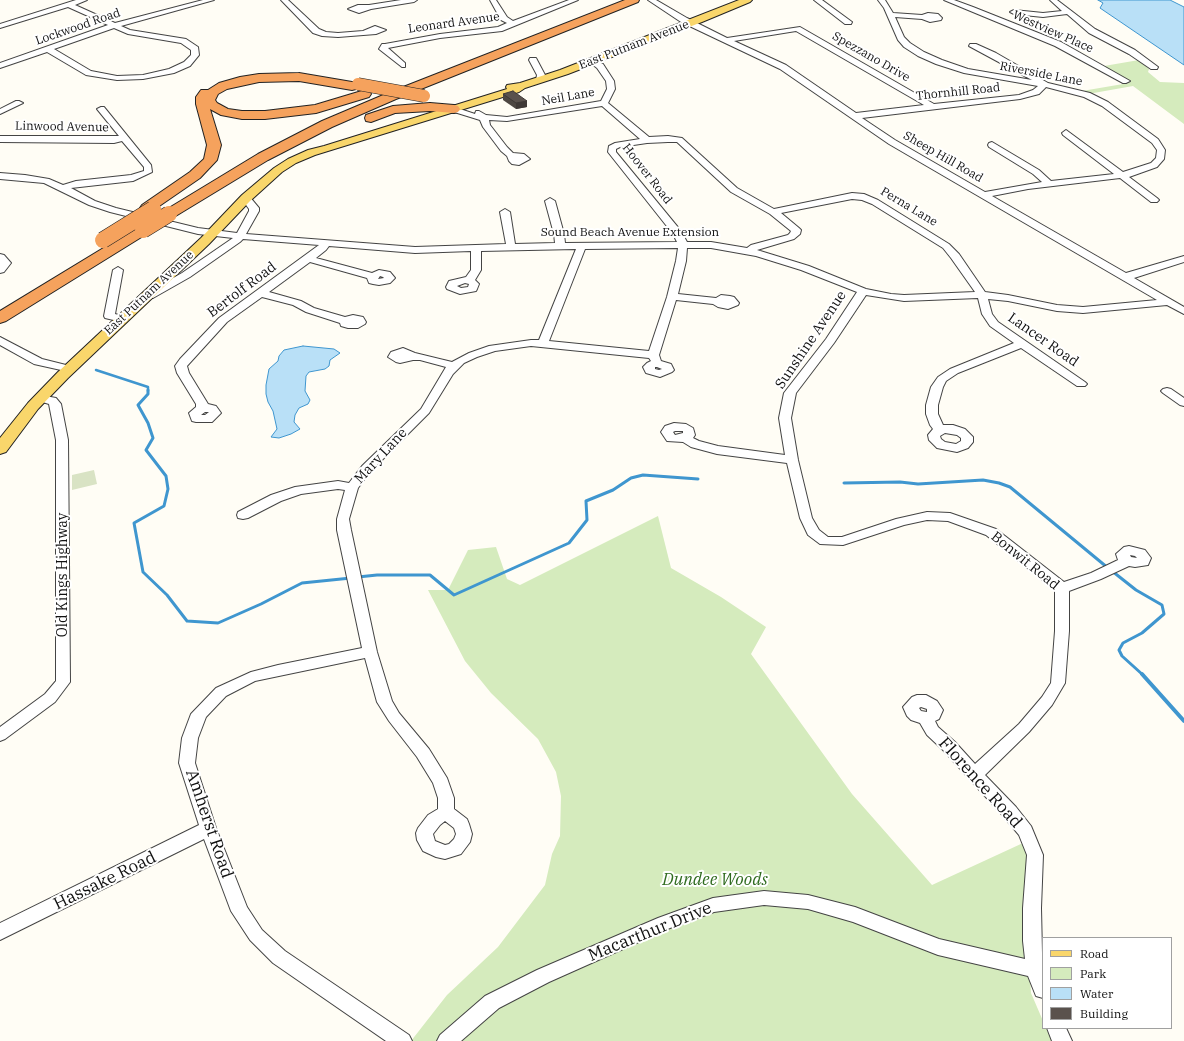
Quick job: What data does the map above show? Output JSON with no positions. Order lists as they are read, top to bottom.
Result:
{
  "streets": {
    "main road": ["East Putnam Avenue"],
    "street": [
      "Leonard Avenue",
      "Lockwood Road",
      "Westview Place",
      "Spezzano Drive",
      "Riverside Lane",
      "Thornhill Road",
      "Neil Lane",
      "Linwood Avenue",
      "Sheep Hill Road",
      "Hoover Road",
      "Perna Lane",
      "Sound Beach Avenue Extension",
      "Bertolf Road",
      "Sunshine Avenue",
      "Lancer Road",
      "Mary Lane",
      "Bonwit Road",
      "Old Kings Highway",
      "Florence Road",
      "Amherst Road",
      "Hassake Road",
      "Macarthur Drive"
    ]
  },
  "crossings": [
    ["East Putnam Avenue", "Neil Lane"],
    ["East Putnam Avenue", "Sheep Hill Road"],
    ["East Putnam Avenue", "Sound Beach Avenue Extension"],
    ["East Putnam Avenue", "Old Kings Highway"],
    ["Spezzano Drive", "Thornhill Road"],
    ["Spezzano Drive", "Sheep Hill Road"],
    ["Riverside Lane", "Thornhill Road"],
    ["Riverside Lane", "Sheep Hill Road"],
    ["Thornhill Road", "Sheep Hill Road"],
    ["Sheep Hill Road", "Sound Beach Avenue Extension"],
    ["Hoover Road", "Sound Beach Avenue Extension"],
    ["Perna Lane", "Sound Beach Avenue Extension"],
    ["Perna Lane", "Lancer Road"],
    ["Sound Beach Avenue Extension", "Bertolf Road"],
    ["Sound Beach Avenue Extension", "Sunshine Avenue"],
    ["Sound Beach Avenue Extension", "Lancer Road"],
    ["Sunshine Avenue", "Bonwit Road"],
    ["Mary Lane", "Amherst Road"],
    ["Bonwit Road", "Florence Road"],
    ["Florence Road", "Macarthur Drive"],
    ["Amherst Road", "Hassake Road"]
  ],
  "parks": ["Dundee Woods"],
  "legend": [
    "Road",
    "Park",
    "Water",
    "Building"
  ]
}
